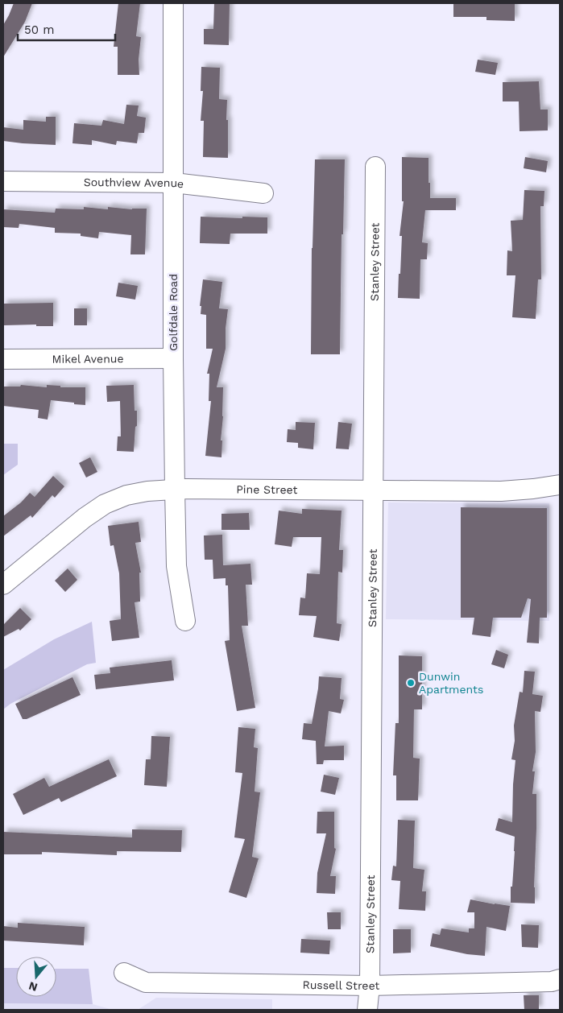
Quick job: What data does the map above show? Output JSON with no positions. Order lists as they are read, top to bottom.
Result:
{
  "streets": {
    "street": [
      "Southview Avenue",
      "Stanley Street",
      "Golfdale Road",
      "Mikel Avenue",
      "Pine Street",
      "Russell Street"
    ]
  },
  "crossings": [
    ["Southview Avenue", "Golfdale Road"],
    ["Stanley Street", "Pine Street"],
    ["Stanley Street", "Russell Street"],
    ["Golfdale Road", "Mikel Avenue"],
    ["Golfdale Road", "Pine Street"]
  ],
  "places": ["Dunwin Apartments"],
  "scale_bar": "50 m",
  "north": "bottom"
}
